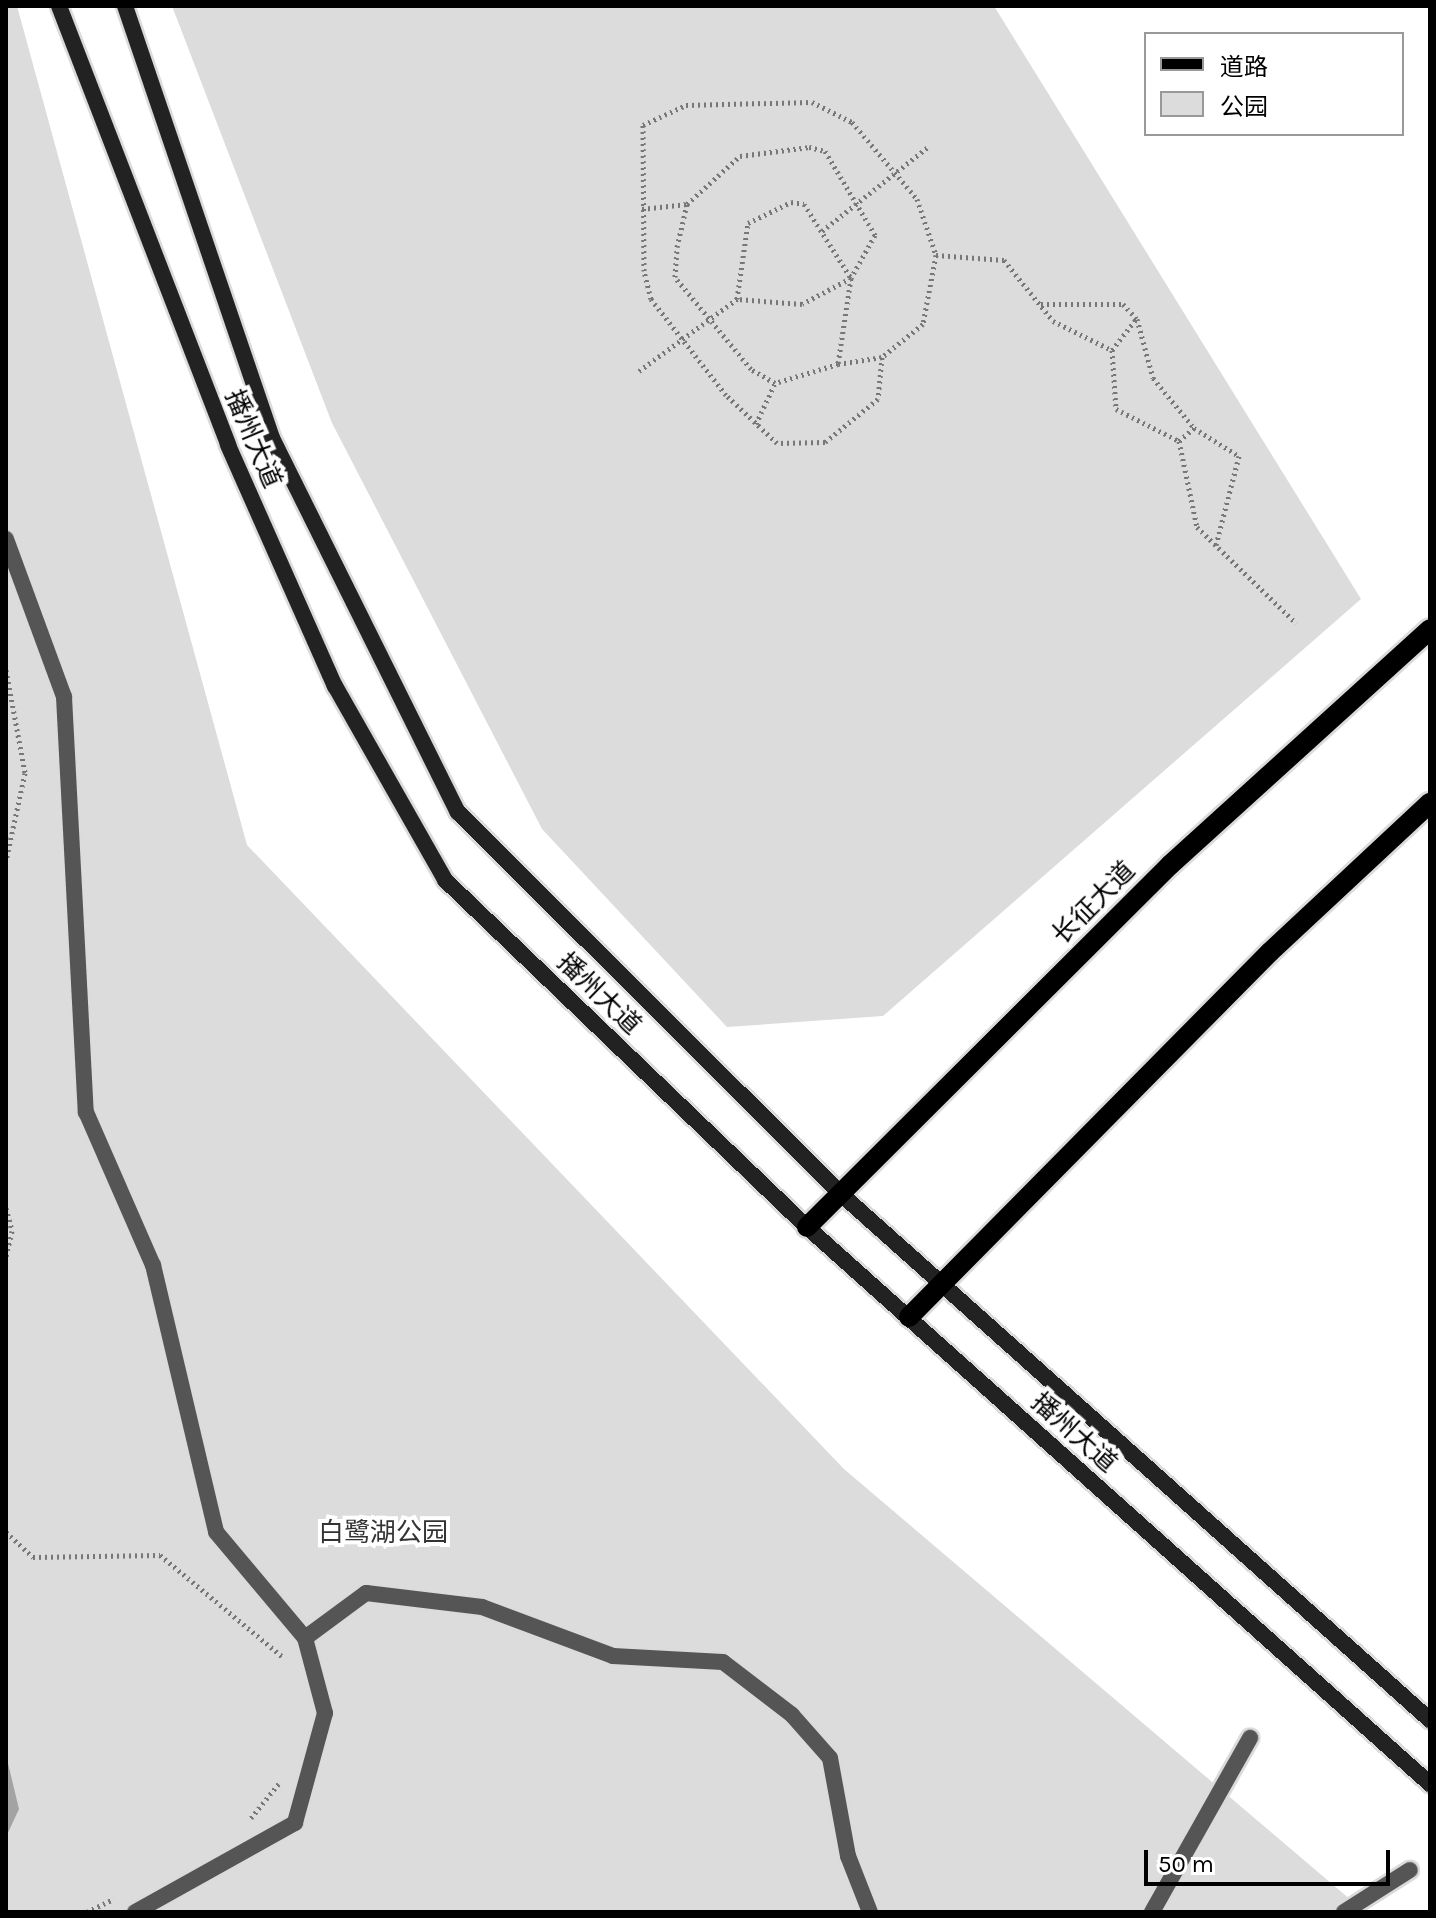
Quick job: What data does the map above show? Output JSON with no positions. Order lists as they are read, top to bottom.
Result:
{
  "streets": {
    "main road": ["播州大道", "长征大道"]
  },
  "crossings": [
    ["播州大道", "长征大道"]
  ],
  "parks": ["白鹭湖公园"],
  "legend": ["道路", "公园"],
  "scale_bar": "50 m"
}
